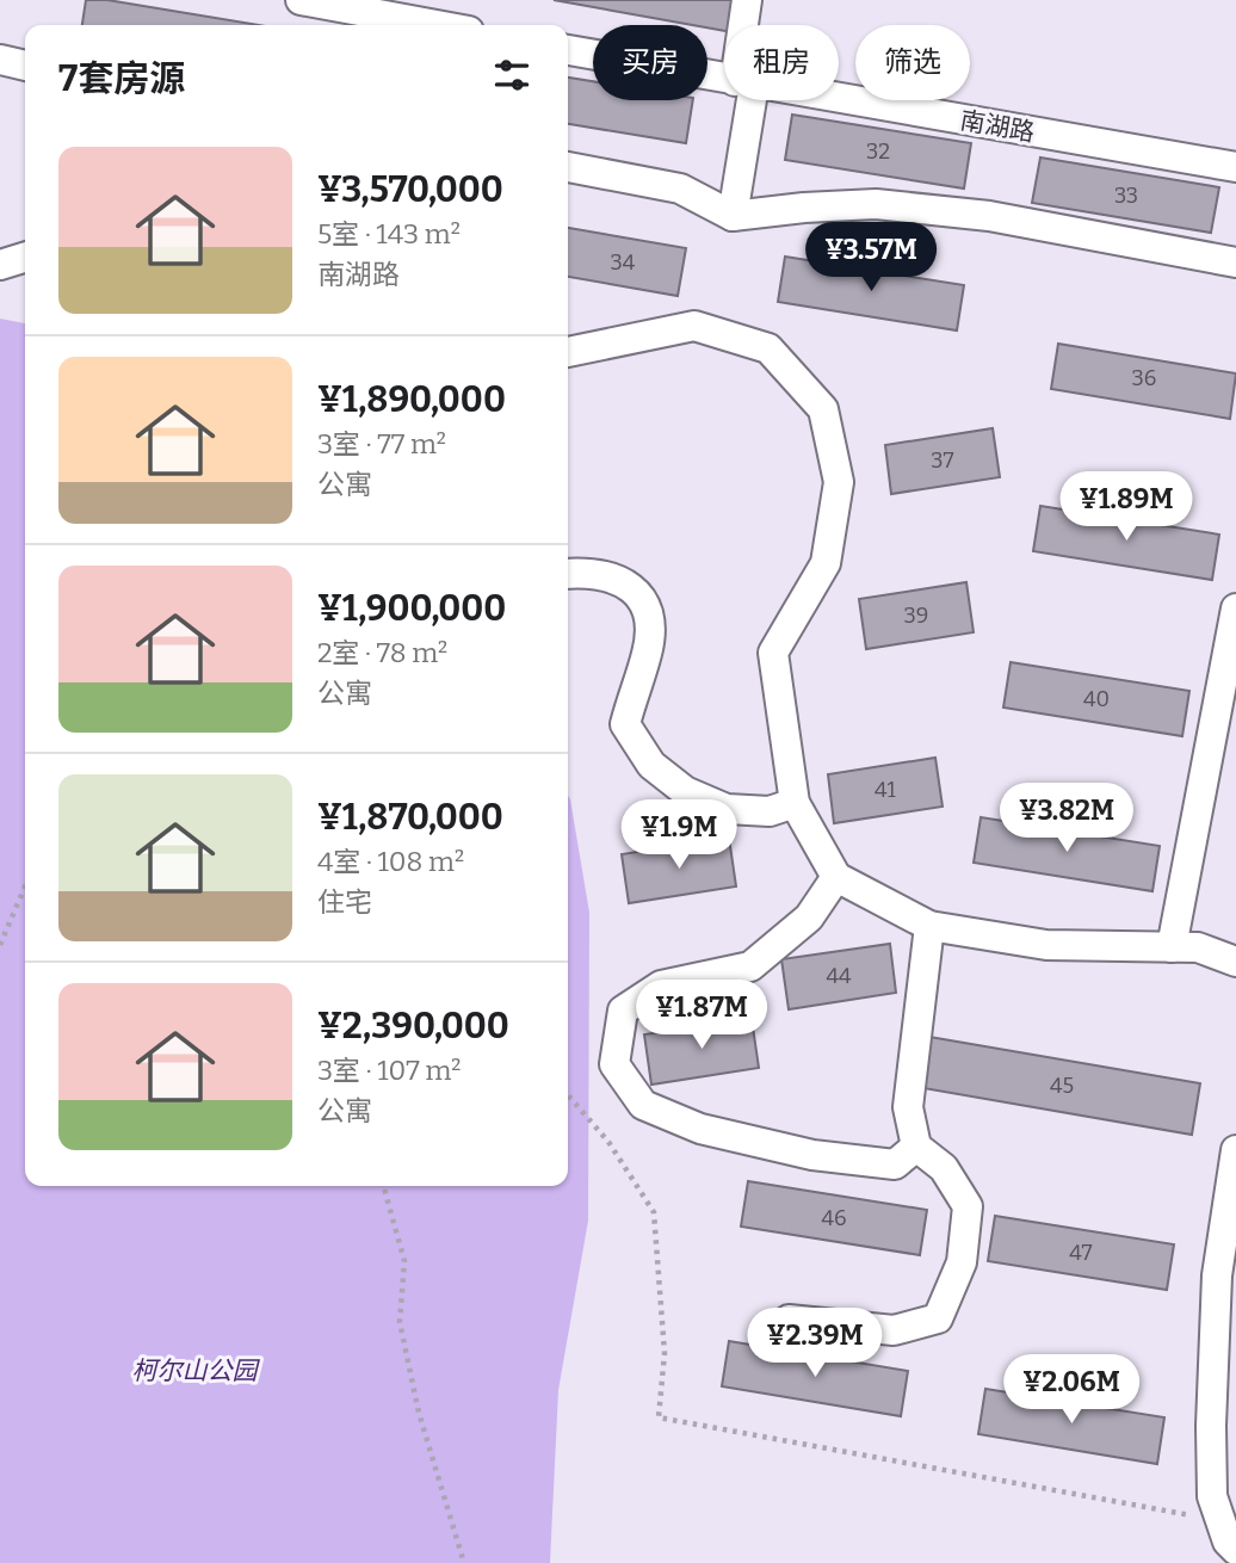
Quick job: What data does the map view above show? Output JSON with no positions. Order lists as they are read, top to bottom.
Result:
{
  "streets": {
    "street": ["南湖路"]
  },
  "parks": ["柯尔山公园"],
  "house_numbers": [
    "32",
    "33",
    "34",
    "36",
    "37",
    "39",
    "40",
    "41",
    "44",
    "45",
    "46",
    "47"
  ],
  "page": {
    "chip": ["买房", "租房", "筛选"],
    "heading": "7套房源",
    "list": [
      {
        "name": "¥3,570,000",
        "note": "5室 · 143 m² · 南湖路"
      },
      {
        "name": "¥1,890,000",
        "note": "3室 · 77 m² · 公寓"
      },
      {
        "name": "¥1,900,000",
        "note": "2室 · 78 m² · 公寓"
      },
      {
        "name": "¥1,870,000",
        "note": "4室 · 108 m² · 住宅"
      },
      {
        "name": "¥2,390,000",
        "note": "3室 · 107 m² · 公寓"
      }
    ],
    "price": [
      "¥3.57M",
      "¥1.89M",
      "¥3.82M",
      "¥1.9M",
      "¥1.87M",
      "¥2.39M",
      "¥2.06M"
    ]
  }
}
